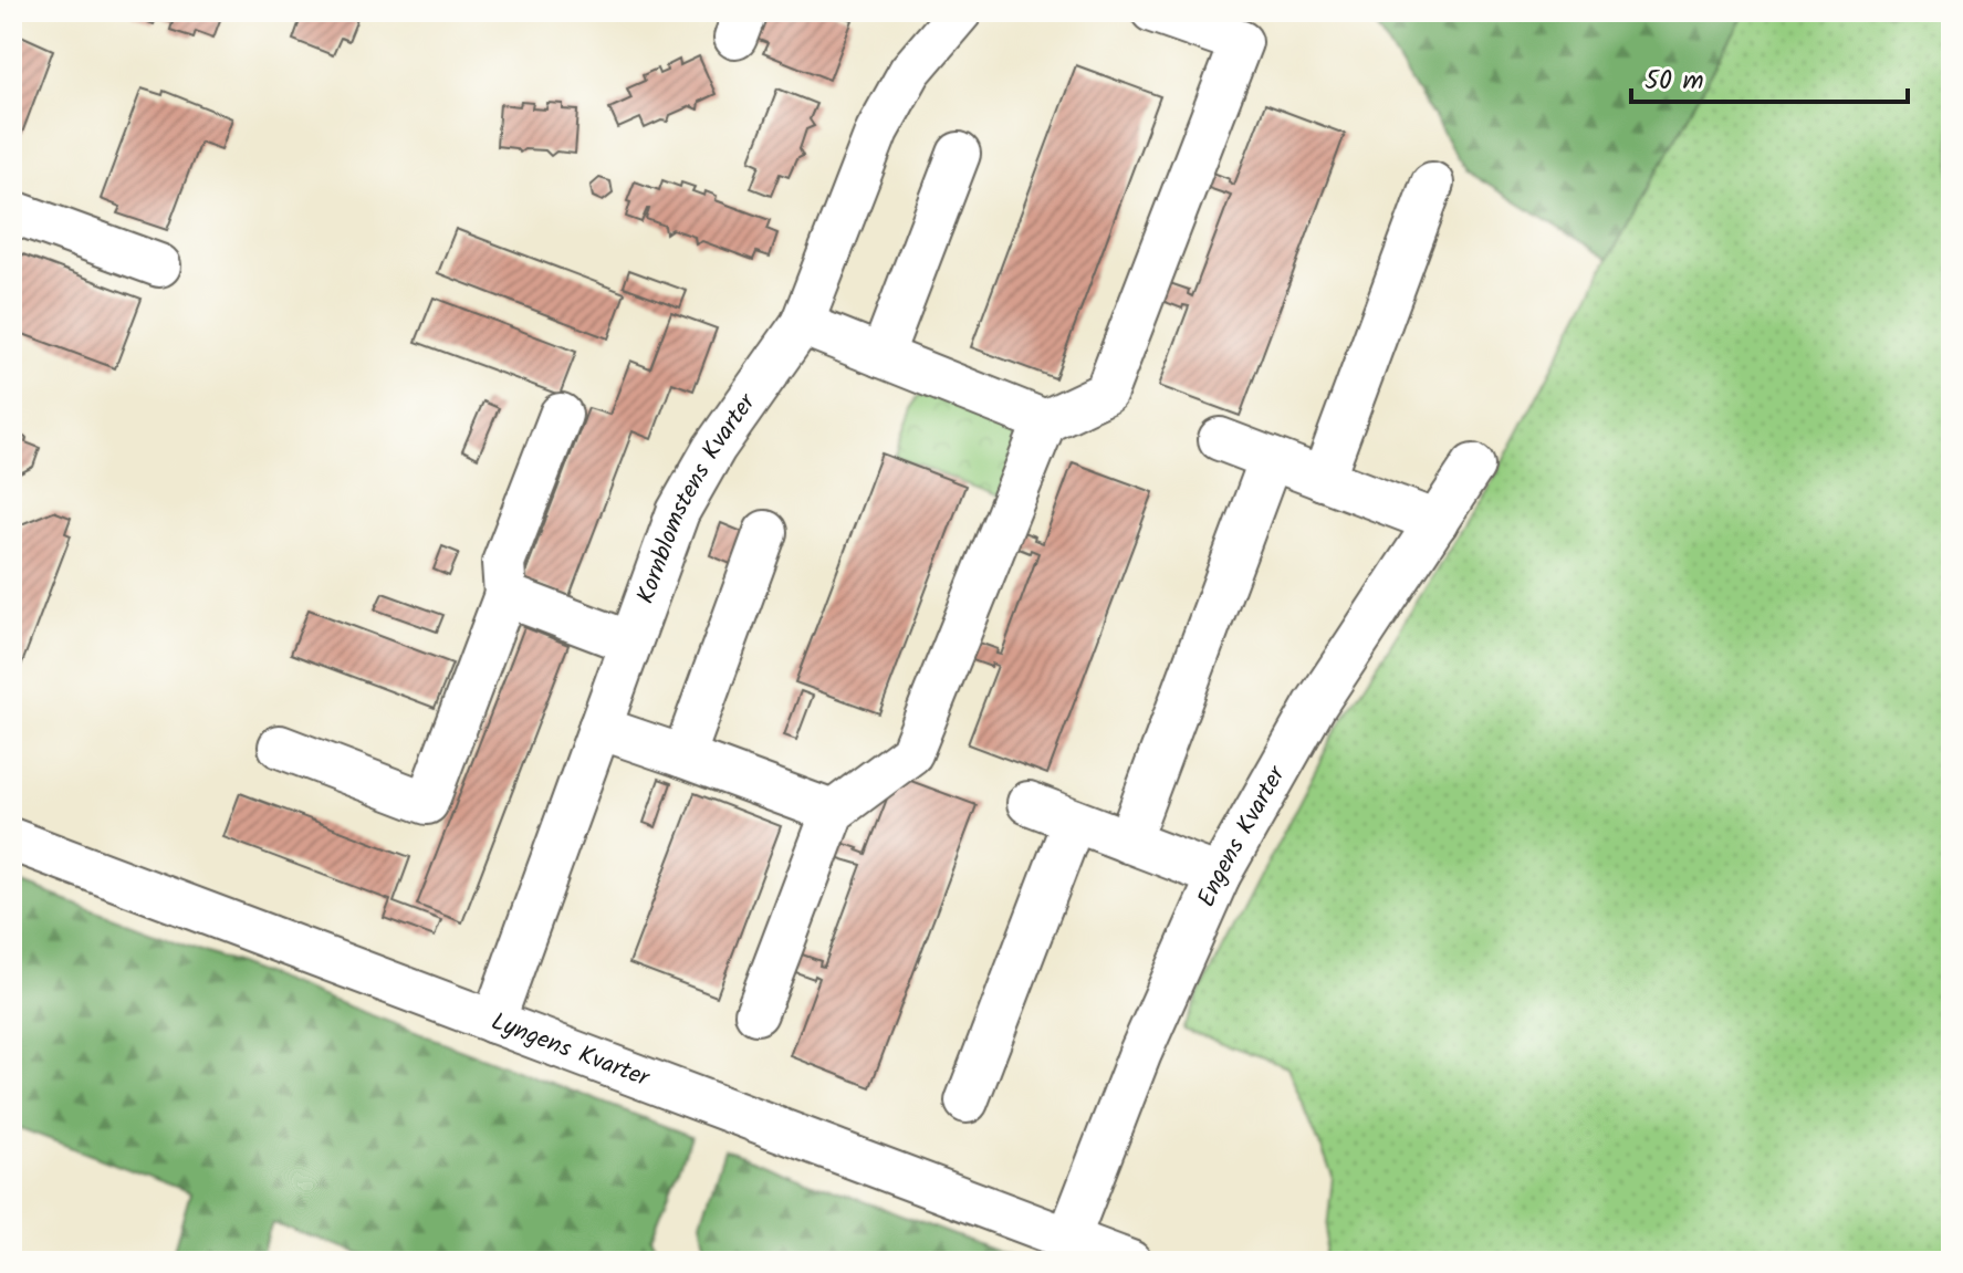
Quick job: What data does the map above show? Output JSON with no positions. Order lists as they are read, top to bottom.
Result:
{
  "streets": {
    "street": ["Kornblomstens Kvarter", "Engens Kvarter", "Lyngens Kvarter"]
  },
  "crossings": [
    ["Kornblomstens Kvarter", "Lyngens Kvarter"],
    ["Engens Kvarter", "Lyngens Kvarter"]
  ],
  "scale_bar": "50 m"
}
